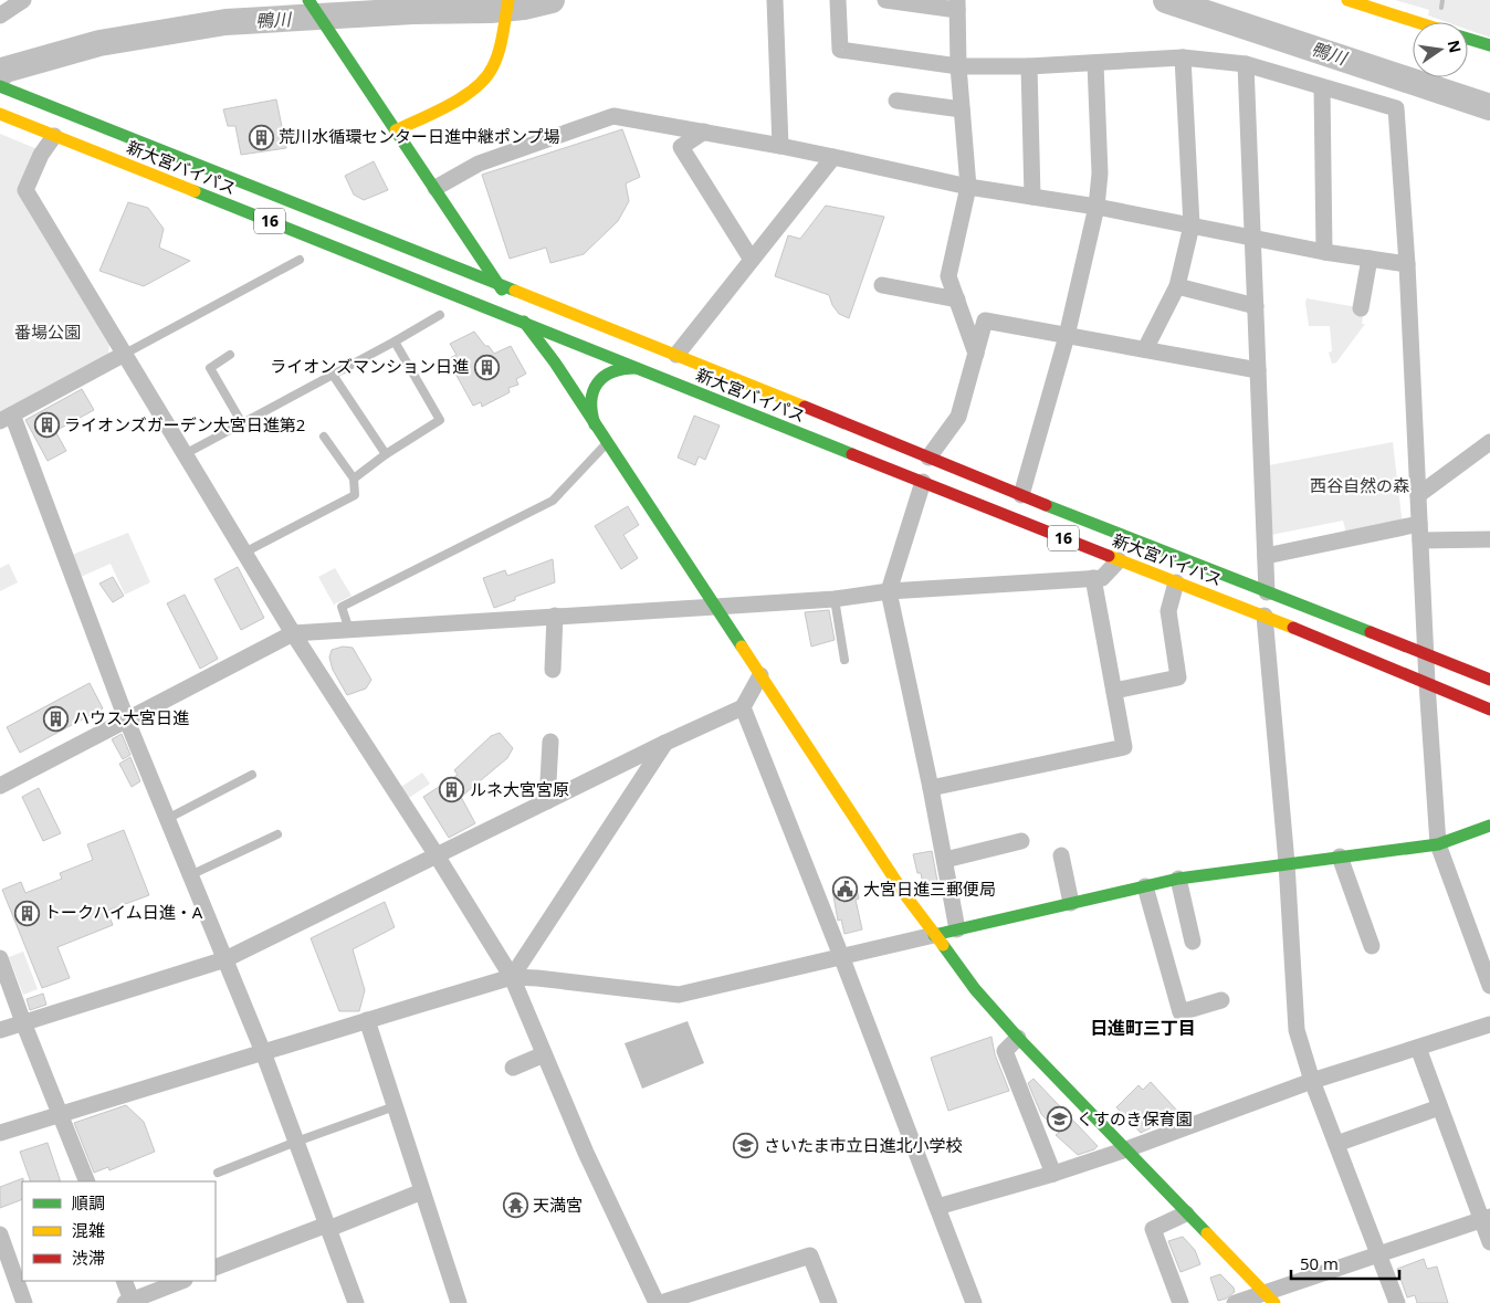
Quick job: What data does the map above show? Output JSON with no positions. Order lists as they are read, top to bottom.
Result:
{
  "streets": {
    "main road": ["新大宮バイパス", "16"]
  },
  "districts": ["日進町三丁目"],
  "water": ["鴨川"],
  "parks": ["番場公園", "西谷自然の森"],
  "places": {
    "building": [
      "荒川水循環センター日進中継ポンプ場",
      "ライオンズマンション日進",
      "ライオンズガーデン大宮日進第2",
      "ハウス大宮日進",
      "ルネ大宮宮原",
      "トークハイム日進・A"
    ],
    "public building": ["大宮日進三郵便局"],
    "school or university": ["くすのき保育園", "さいたま市立日進北小学校"],
    "temple": ["天満宮"]
  },
  "legend": ["順調", "混雑", "渋滞"],
  "scale_bar": "50 m",
  "north": "right"
}
